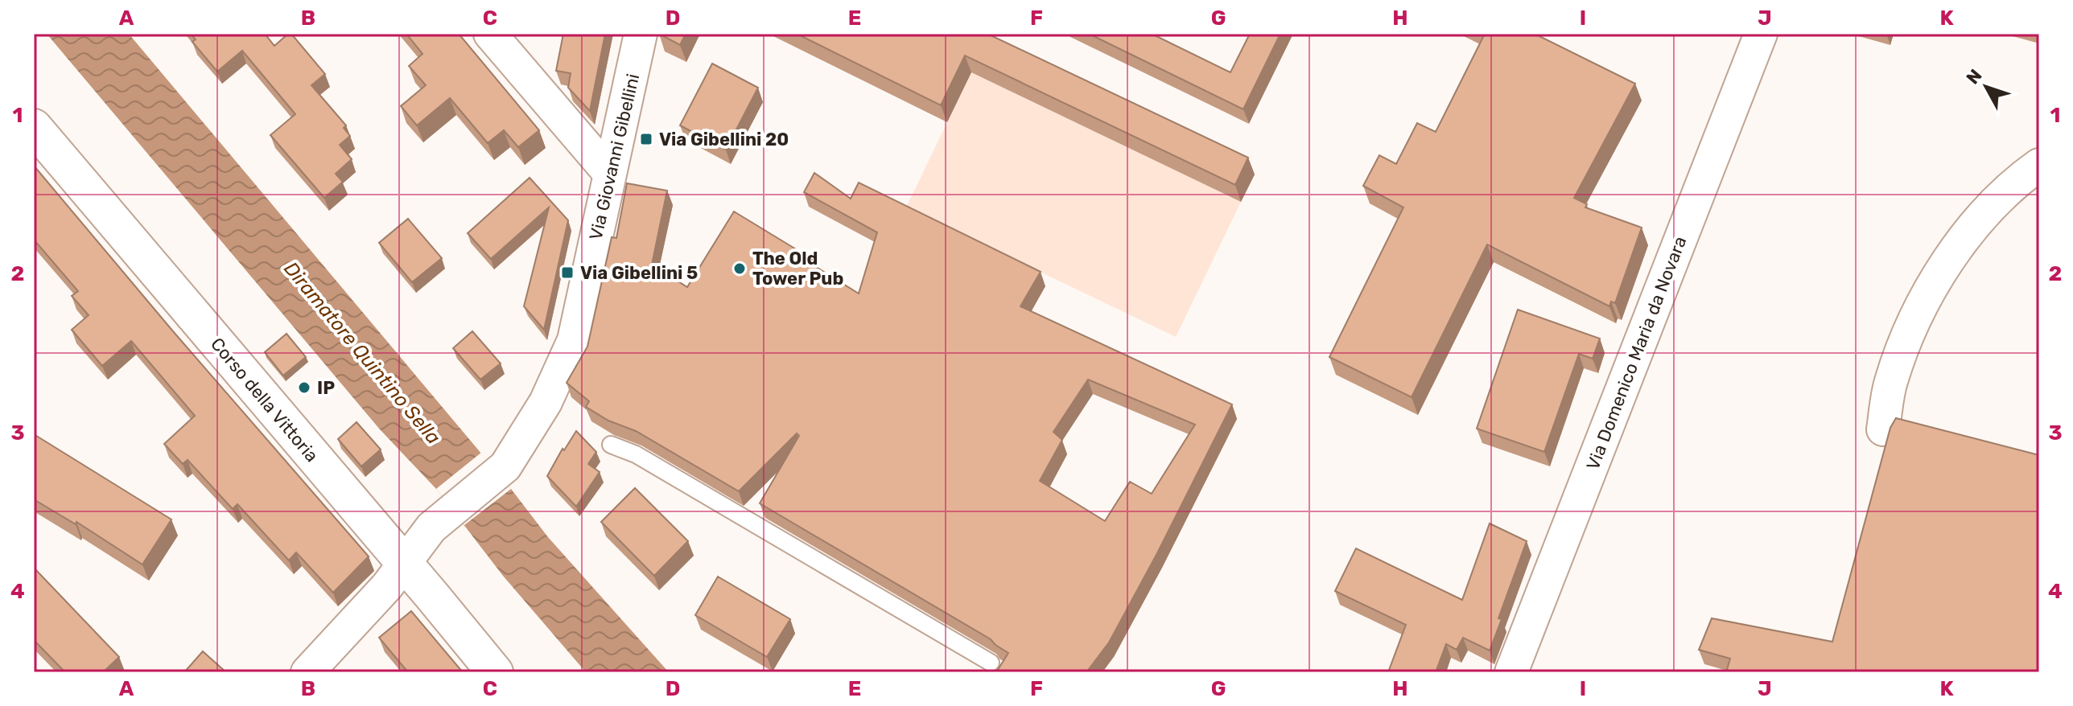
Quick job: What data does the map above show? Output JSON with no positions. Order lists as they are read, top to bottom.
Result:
{
  "streets": {
    "main road": ["Corso della Vittoria"],
    "street": ["Via Giovanni Gibellini", "Via Domenico Maria da Novara"]
  },
  "crossings": [
    ["Via Giovanni Gibellini", "Corso della Vittoria"]
  ],
  "water": ["Diramatore Quintino Sella"],
  "places": {
    "transit": ["Via Gibellini 20", "Via Gibellini 5"],
    "other": ["The Old Tower Pub", "IP"]
  },
  "north": "top left",
  "grid": {
    "columns": [
      "A",
      "B",
      "C",
      "D",
      "E",
      "F",
      "G",
      "H",
      "I",
      "J",
      "K"
    ],
    "rows": [
      "1",
      "2",
      "3",
      "4"
    ]
  }
}
